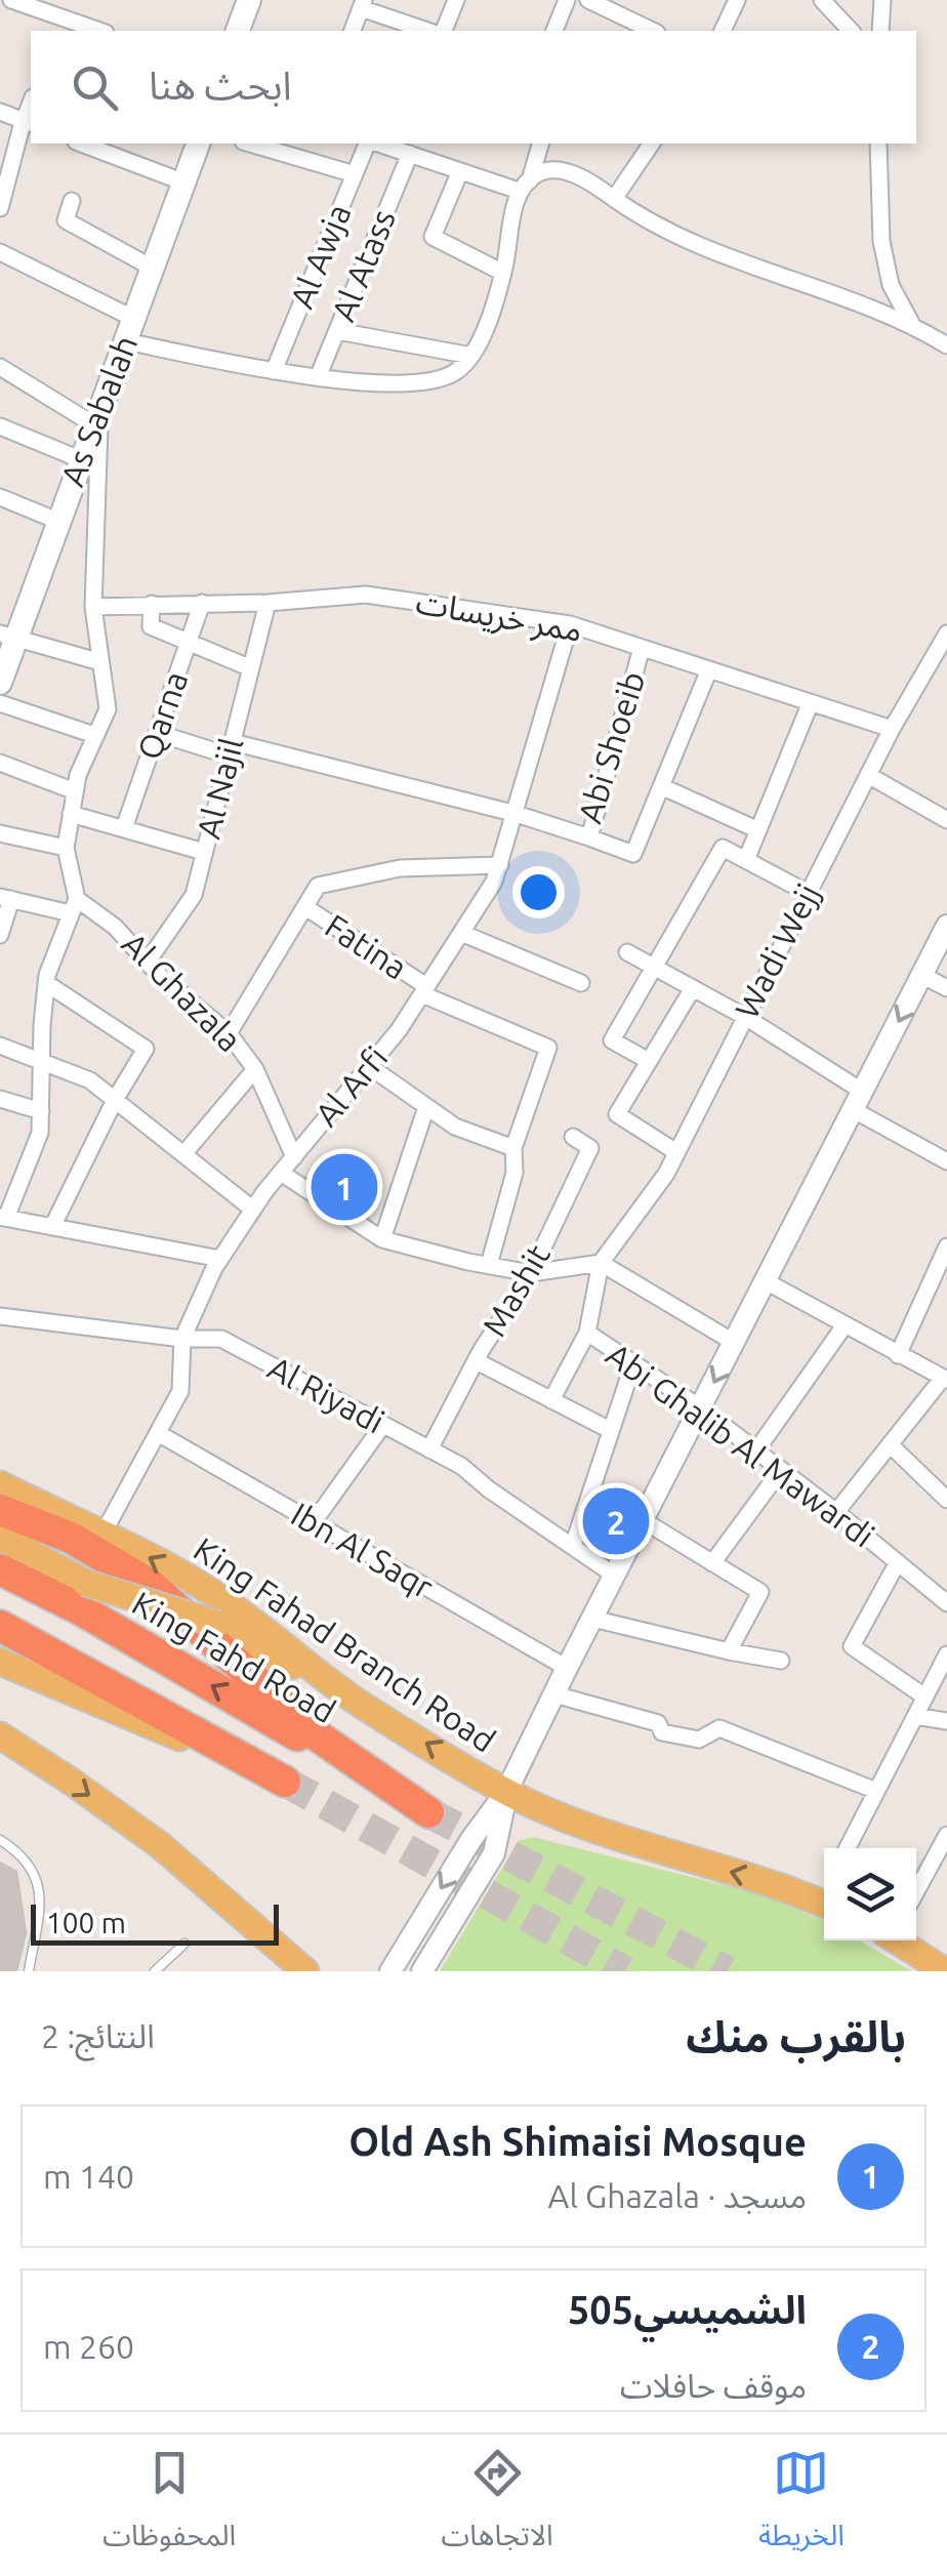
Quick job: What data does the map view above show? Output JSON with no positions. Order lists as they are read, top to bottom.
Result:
{
  "streets": {
    "highway": ["King Fahd Road"],
    "main road": ["As Sabalah", "King Fahad Branch Road"],
    "street": [
      "Al Awja",
      "Al Atass",
      "ممر خريسات",
      "Qarna",
      "Abi Shoeib",
      "Al Najil",
      "Fatina",
      "Wadi Wejj",
      "Al Ghazala",
      "Al Arfi",
      "Mashit",
      "Al Riyadi",
      "Abi Ghalib Al Mawardi",
      "Ibn Al Saqr"
    ]
  },
  "crossings": [
    ["Al Awja", "Al Atass"],
    ["ممر خريسات", "Qarna"],
    ["ممر خريسات", "Abi Shoeib"],
    ["ممر خريسات", "Al Najil"],
    ["ممر خريسات", "Wadi Wejj"],
    ["ممر خريسات", "Al Arfi"],
    ["Qarna", "Abi Shoeib"],
    ["Abi Shoeib", "Al Najil"],
    ["Abi Shoeib", "Al Arfi"],
    ["Al Najil", "Al Ghazala"],
    ["Fatina", "Al Arfi"],
    ["Wadi Wejj", "Abi Ghalib Al Mawardi"],
    ["Al Ghazala", "Al Arfi"],
    ["Al Arfi", "Al Riyadi"],
    ["Al Arfi", "Ibn Al Saqr"],
    ["Al Arfi", "King Fahad Branch Road"],
    ["Mashit", "Al Riyadi"]
  ],
  "scale_bar": "100 m",
  "page": {
    "search": "ابحث هنا",
    "pins": ["1", "2"],
    "scale": "100 m",
    "heading": ["بالقرب منك", "النتائج: 2"],
    "list": [
      {
        "mark": "1",
        "name": "Old Ash Shimaisi Mosque",
        "note": "مسجد · Al Ghazala",
        "value": "140 m"
      },
      {
        "mark": "2",
        "name": "الشميسي505",
        "note": "موقف حافلات",
        "value": "260 m"
      }
    ],
    "nav": ["الخريطة", "الاتجاهات", "المحفوظات"]
  }
}
